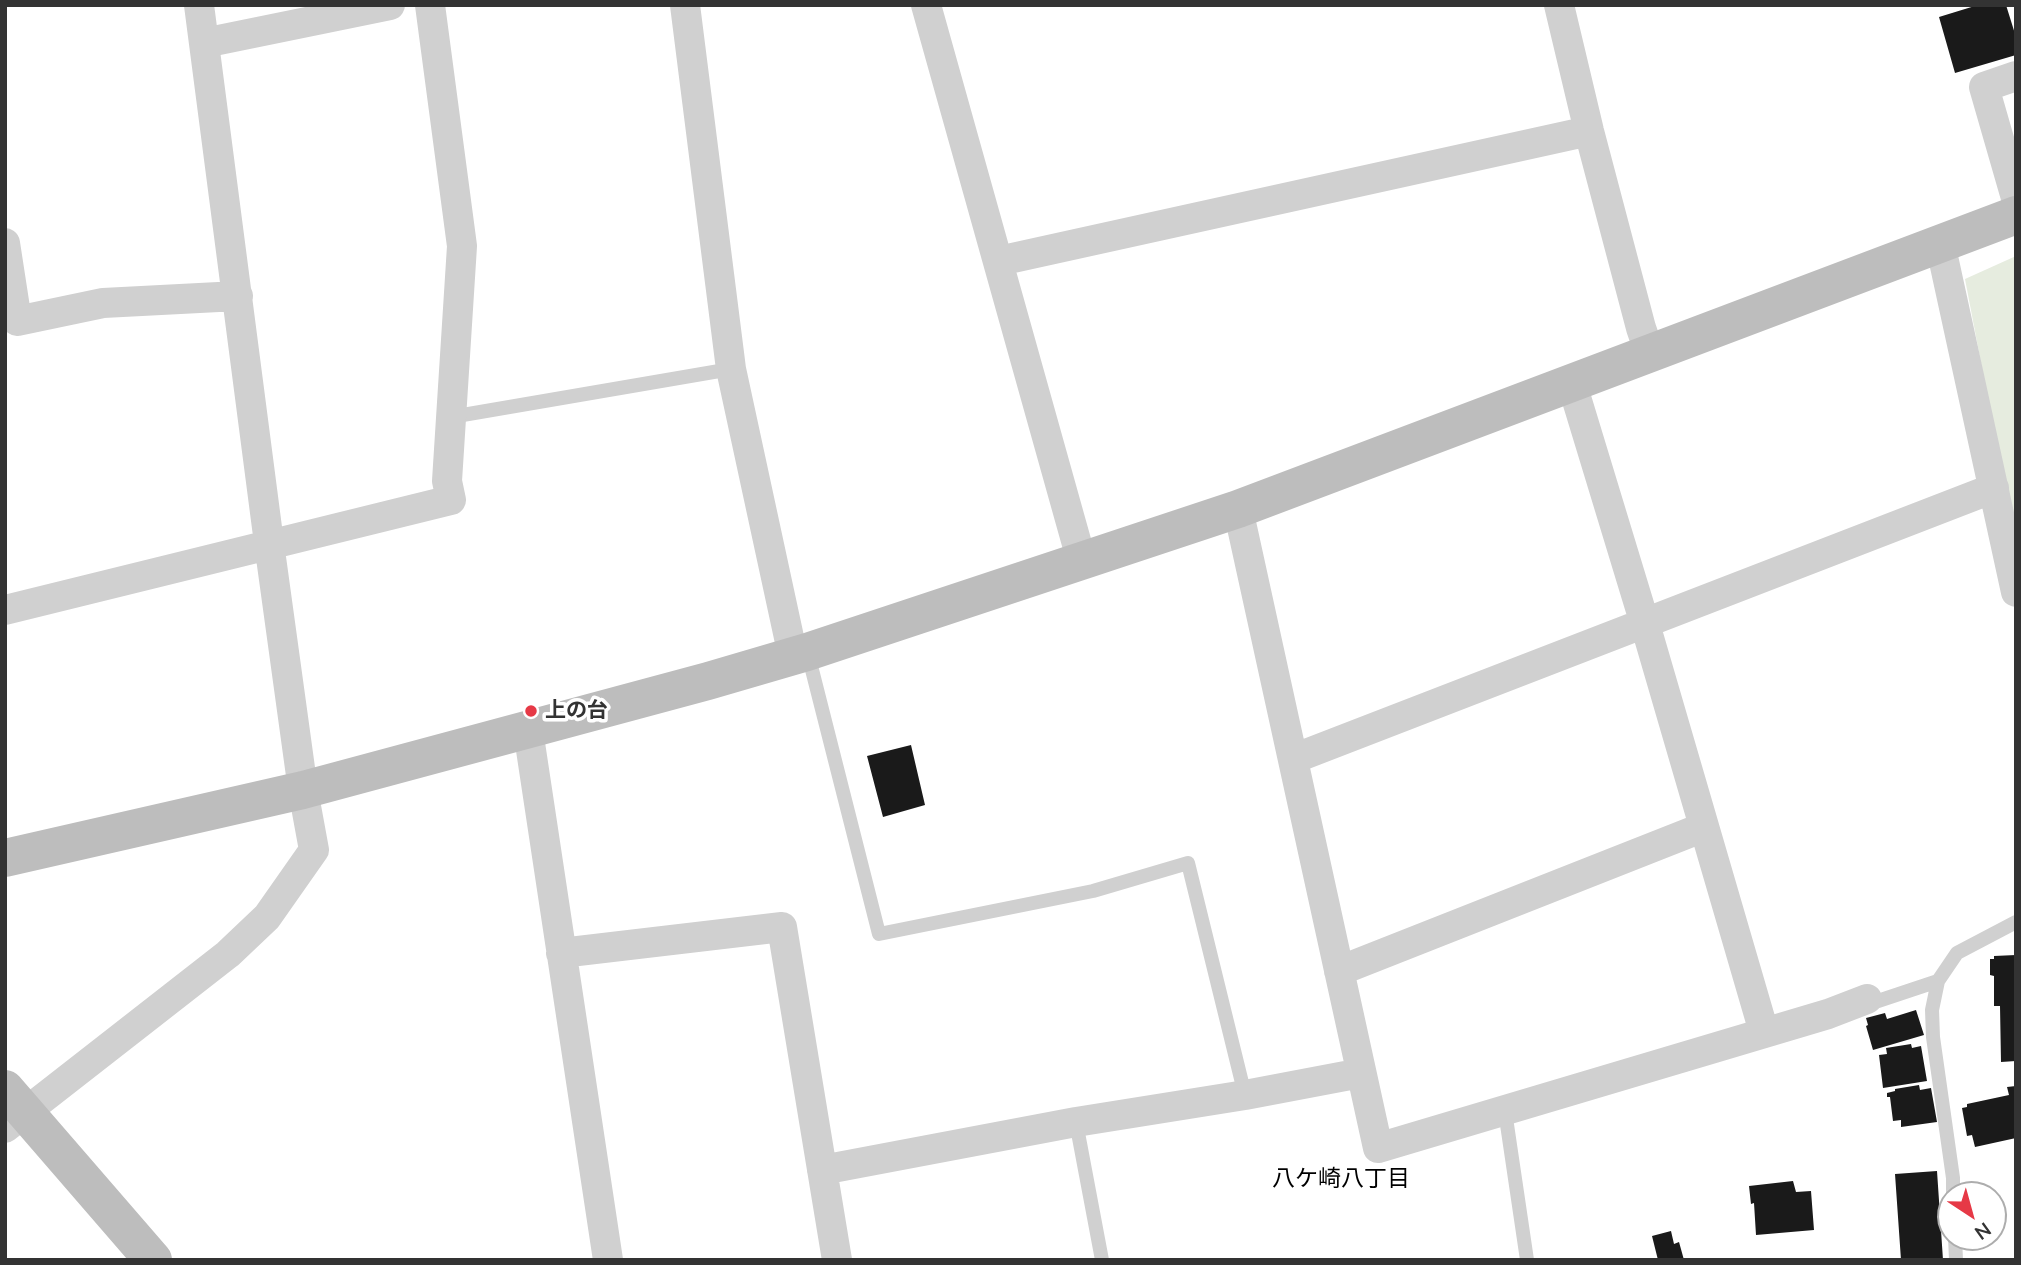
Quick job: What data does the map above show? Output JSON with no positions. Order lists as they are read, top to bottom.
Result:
{
  "districts": ["八ケ崎八丁目"],
  "places": ["上の台"],
  "north": "bottom right"
}
